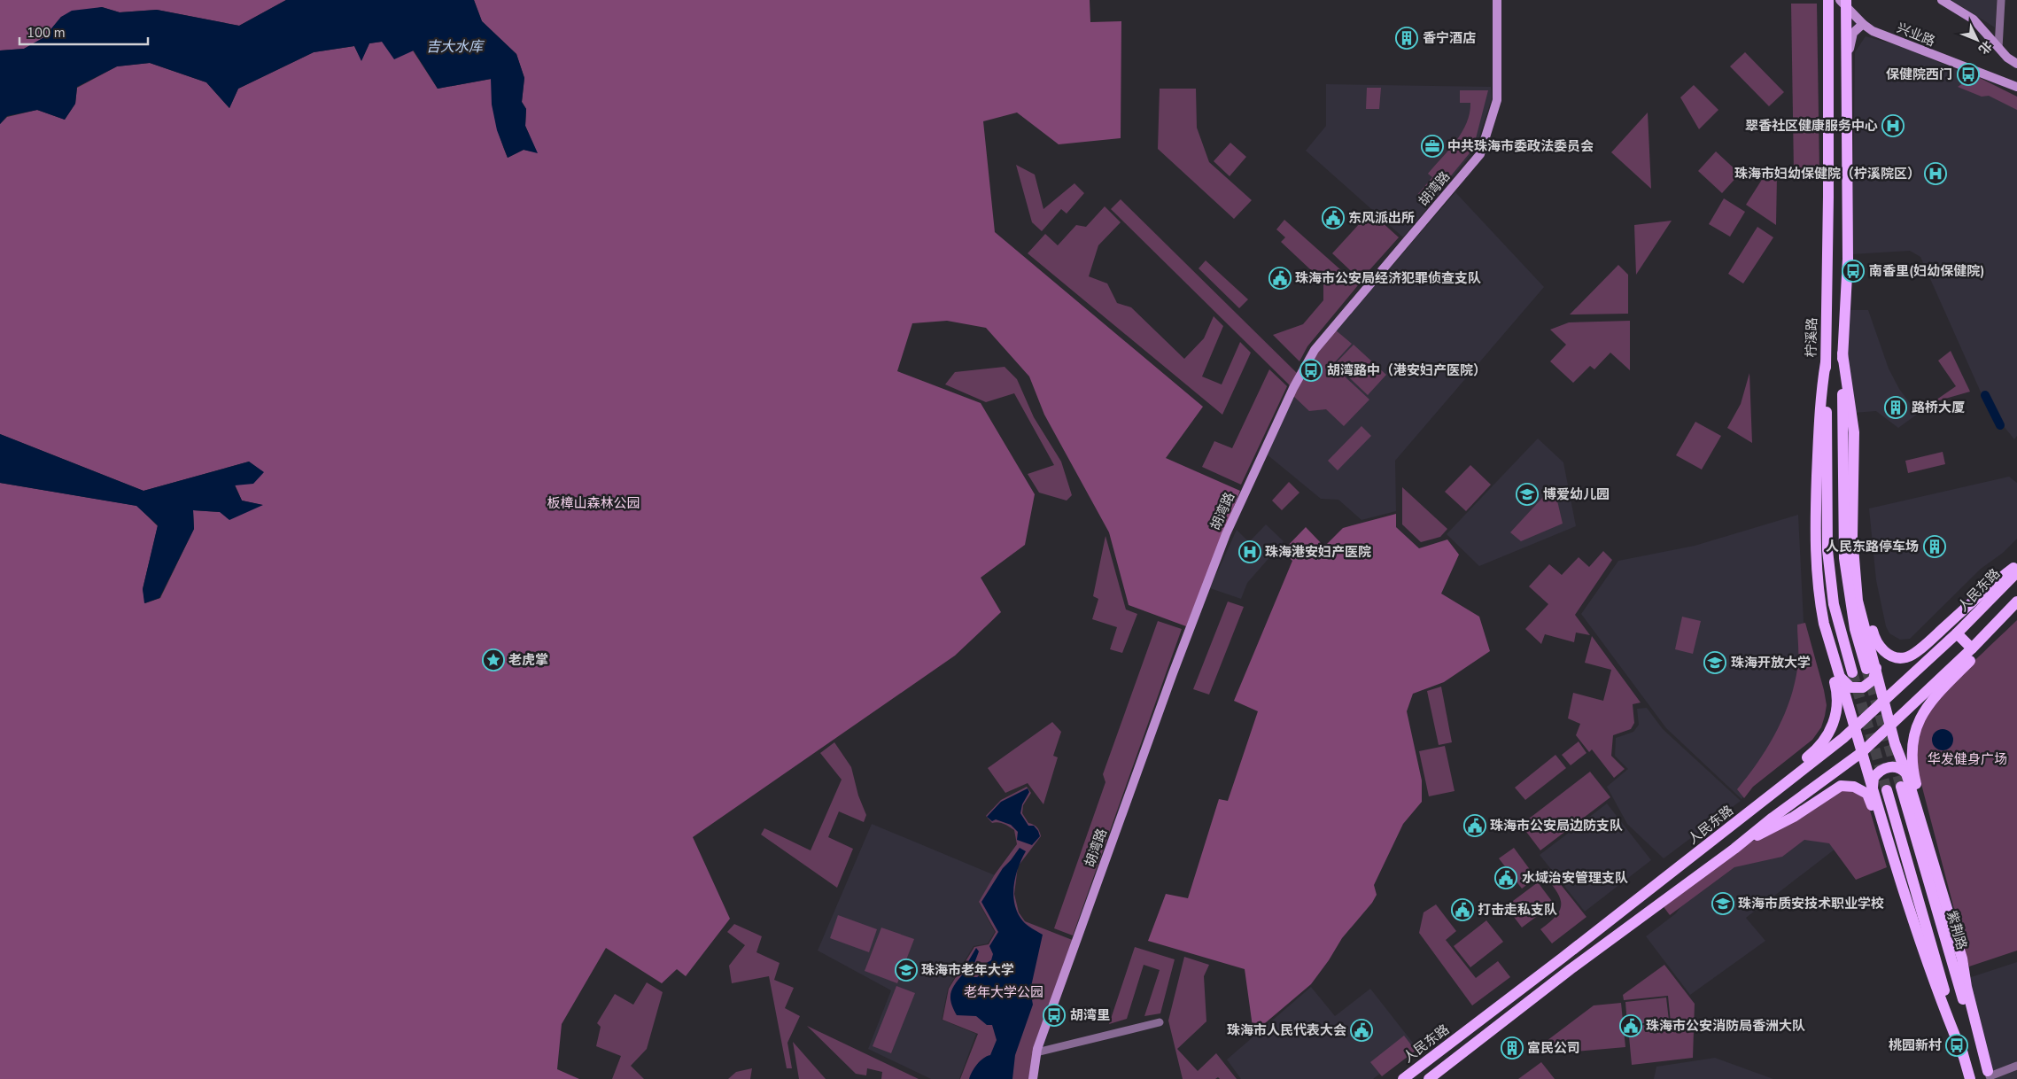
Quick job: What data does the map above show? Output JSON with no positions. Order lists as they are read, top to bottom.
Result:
{
  "streets": {
    "main road": ["柠溪路", "人民东路", "紫荆路"],
    "street": ["兴业路", "胡湾路"]
  },
  "water": ["吉大水库"],
  "parks": ["板樟山森林公园", "华发健身广场", "老年大学公园"],
  "places": {
    "building": [
      "香宁酒店",
      "路桥大厦",
      "人民东路停车场",
      "富民公司"
    ],
    "bus stop": [
      "保健院西门",
      "南香里(妇幼保健院)",
      "胡湾路中（港安妇产医院）",
      "胡湾里",
      "桃园新村"
    ],
    "hospital": ["翠香社区健康服务中心", "珠海市妇幼保健院（柠溪院区）", "珠海港安妇产医院"],
    "office": ["中共珠海市委政法委员会"],
    "public building": [
      "东风派出所",
      "珠海市公安局经济犯罪侦查支队",
      "珠海市公安局边防支队",
      "水域治安管理支队",
      "打击走私支队",
      "珠海市公安消防局香洲大队",
      "珠海市人民代表大会"
    ],
    "school or university": [
      "博爱幼儿园",
      "珠海开放大学",
      "珠海市质安技术职业学校",
      "珠海市老年大学"
    ],
    "place": ["老虎掌"]
  },
  "scale_bar": "100 m",
  "north": "bottom right"
}
